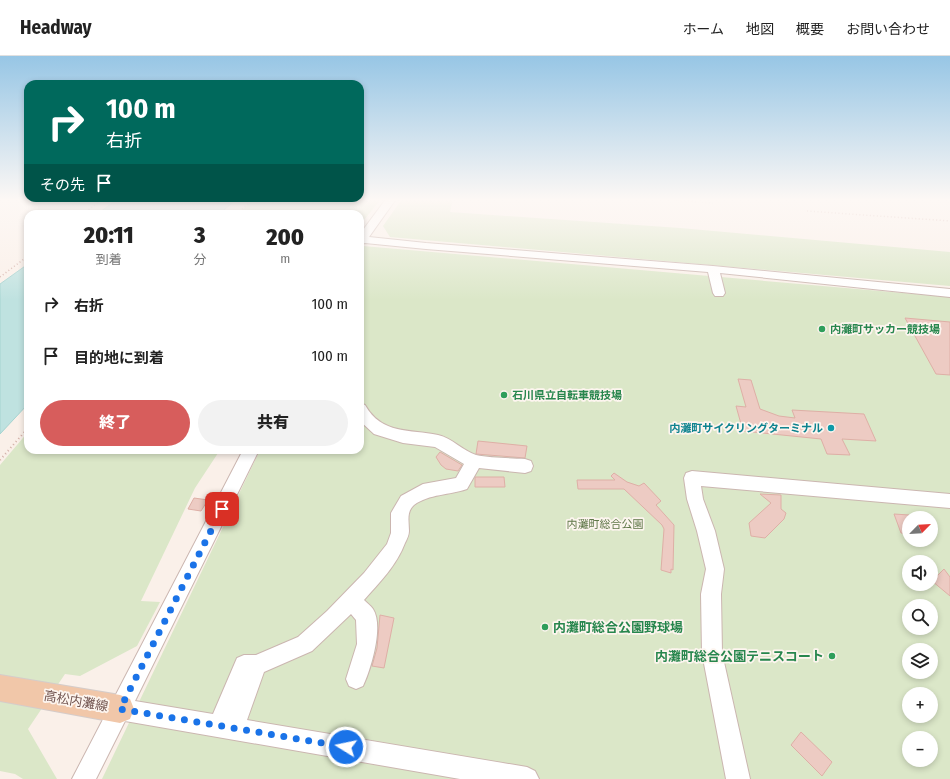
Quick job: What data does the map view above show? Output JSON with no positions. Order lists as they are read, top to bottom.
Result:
{
  "streets": {
    "main road": ["高松内灘線"]
  },
  "parks": ["内灘町総合公園"],
  "places": [
    "内灘町サッカー競技場",
    "石川県立自転車競技場",
    "内灘町サイクリングターミナル",
    "内灘町総合公園野球場",
    "内灘町総合公園テニスコート"
  ],
  "north": "top right",
  "page": {
    "header": "Headway",
    "nav": [
      "ホーム",
      "地図",
      "概要",
      "お問い合わせ"
    ],
    "turn": ["100 m", "右折"],
    "then": "その先",
    "eta": [
      "20:11",
      "到着",
      "3",
      "分",
      "200",
      "m"
    ],
    "list": [
      {
        "name": "右折",
        "value": "100 m"
      },
      {
        "name": "目的地に到着",
        "value": "100 m"
      }
    ],
    "buttons": ["終了", "共有"],
    "map_buttons": ["+", "−"]
  }
}
